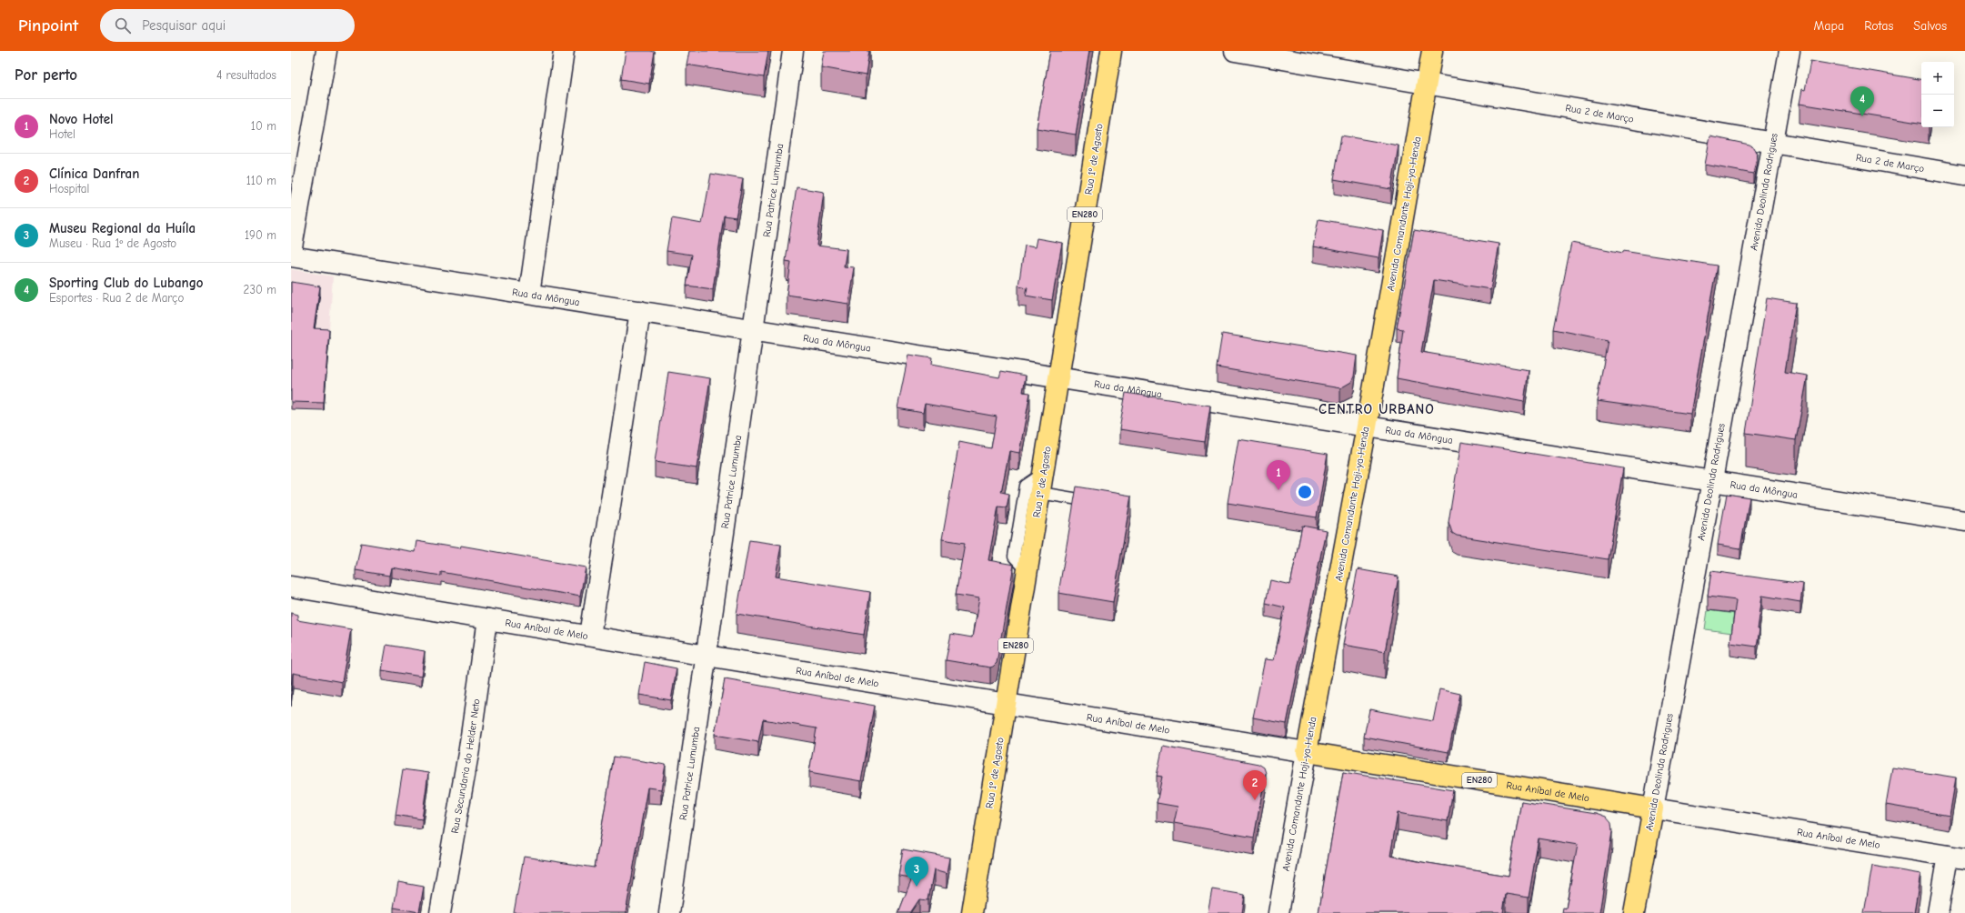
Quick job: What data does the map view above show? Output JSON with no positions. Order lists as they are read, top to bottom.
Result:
{
  "streets": {
    "main road": [
      "Rua 1º de Agosto",
      "Avenida Deolinda Rodrigues",
      "Avenida Comandante Hoji-ya-Henda",
      "EN280",
      "Rua Aníbal de Melo"
    ],
    "street": [
      "Rua 2 de Março",
      "Rua Patrice Lumumba",
      "Rua da Môngua",
      "Rua Secundaria do Helder Neto"
    ]
  },
  "crossings": [
    ["Rua 2 de Março", "Avenida Deolinda Rodrigues"],
    ["Rua 2 de Março", "Avenida Comandante Hoji-ya-Henda"],
    ["Rua 1º de Agosto", "Rua da Môngua"],
    ["Rua 1º de Agosto", "Rua Aníbal de Melo"],
    ["Rua Patrice Lumumba", "Rua da Môngua"],
    ["Rua Patrice Lumumba", "Rua Aníbal de Melo"],
    ["Avenida Deolinda Rodrigues", "Rua da Môngua"],
    ["Avenida Deolinda Rodrigues", "Rua Aníbal de Melo"],
    ["Avenida Comandante Hoji-ya-Henda", "Rua da Môngua"],
    ["Avenida Comandante Hoji-ya-Henda", "Rua Aníbal de Melo"],
    ["Rua Aníbal de Melo", "Rua Secundaria do Helder Neto"]
  ],
  "districts": ["CENTRO URBANO"],
  "page": {
    "header": "Pinpoint",
    "search": "Pesquisar aqui",
    "nav": ["Mapa", "Rotas", "Salvos"],
    "heading": ["Por perto", "4 resultados"],
    "map_buttons": ["+", "−"],
    "pins": [
      "4",
      "1",
      "2",
      "3"
    ],
    "list": [
      {
        "mark": "1",
        "name": "Novo Hotel",
        "note": "Hotel",
        "value": "10 m"
      },
      {
        "mark": "2",
        "name": "Clínica Danfran",
        "note": "Hospital",
        "value": "110 m"
      },
      {
        "mark": "3",
        "name": "Museu Regional da Huíla",
        "note": "Museu · Rua 1º de Agosto",
        "value": "190 m"
      },
      {
        "mark": "4",
        "name": "Sporting Club do Lubango",
        "note": "Esportes · Rua 2 de Março",
        "value": "230 m"
      }
    ]
  }
}
